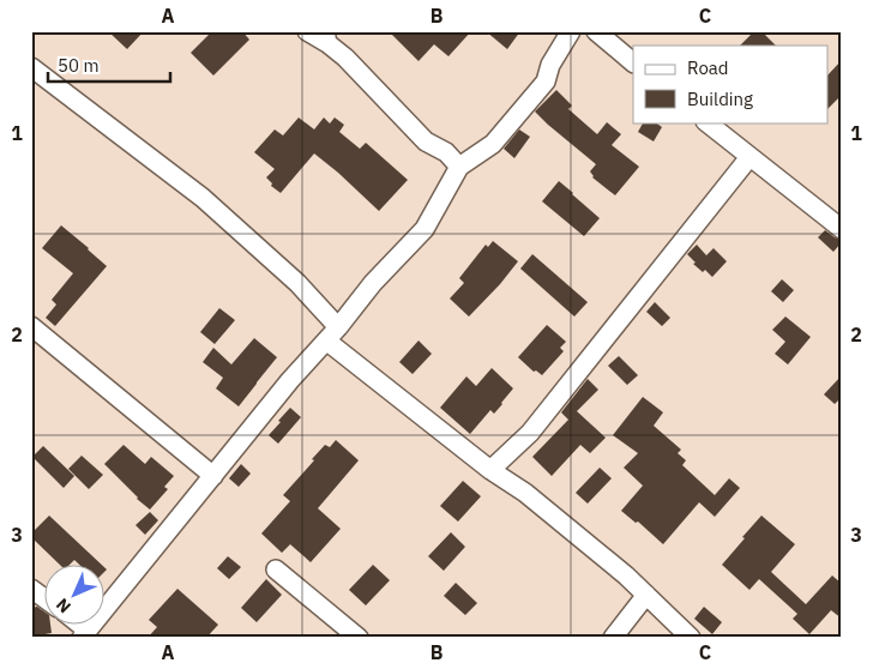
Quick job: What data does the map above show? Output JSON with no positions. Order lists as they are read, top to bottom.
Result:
{
  "legend": ["Road", "Building"],
  "scale_bar": "50 m",
  "north": "bottom left",
  "grid": {
    "columns": ["A", "B", "C"],
    "rows": ["1", "2", "3"]
  }
}
